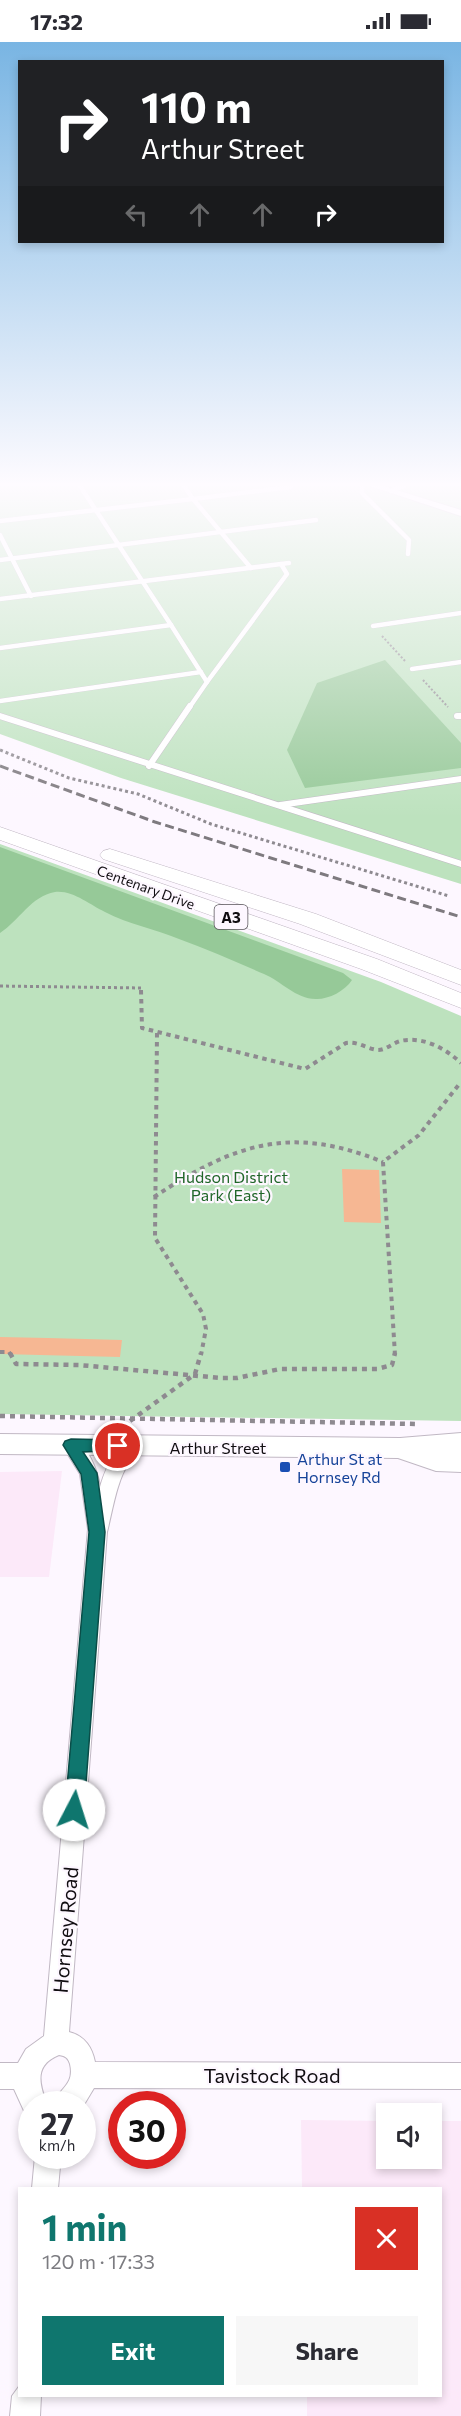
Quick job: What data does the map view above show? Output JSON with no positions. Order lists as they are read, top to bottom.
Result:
{
  "streets": {
    "highway": ["Centenary Drive", "A3"],
    "main road": ["Arthur Street"],
    "street": ["Hornsey Road", "Tavistock Road"]
  },
  "crossings": [
    ["Arthur Street", "Hornsey Road"]
  ],
  "parks": ["Hudson District Park (East)"],
  "places": {
    "transit": ["Arthur St at Hornsey Rd"]
  },
  "page": {
    "status": "17:32",
    "turn": ["110 m", "Arthur Street"],
    "speed": "27 km/h",
    "limit": "30",
    "heading": ["1 min", "120 m · 17:33"],
    "buttons": ["Exit", "Share"]
  }
}
